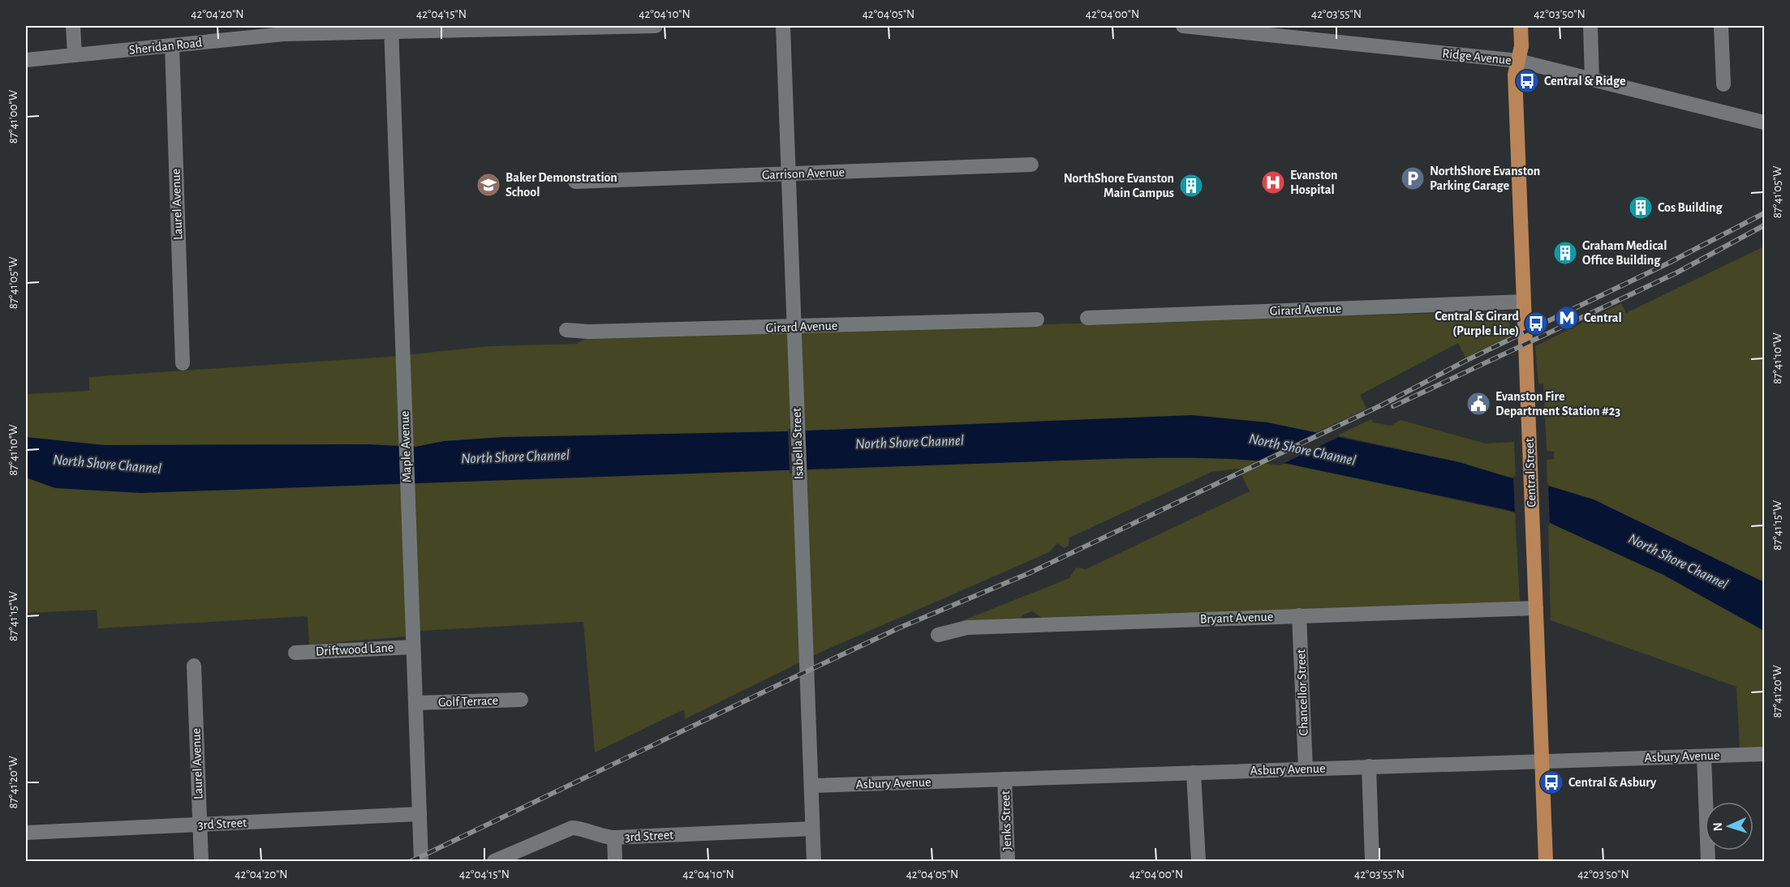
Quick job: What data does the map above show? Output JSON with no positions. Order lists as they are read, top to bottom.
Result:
{
  "streets": {
    "main road": ["Central Street"],
    "street": [
      "Sheridan Road",
      "Ridge Avenue",
      "Garrison Avenue",
      "Laurel Avenue",
      "Girard Avenue",
      "Isabella Street",
      "Maple Avenue",
      "Bryant Avenue",
      "Driftwood Lane",
      "Chancellor Street",
      "Golf Terrace",
      "Asbury Avenue",
      "Jenks Street",
      "3rd Street"
    ]
  },
  "crossings": [
    ["Sheridan Road", "Laurel Avenue"],
    ["Sheridan Road", "Maple Avenue"],
    ["Ridge Avenue", "Central Street"],
    ["Garrison Avenue", "Isabella Street"],
    ["Laurel Avenue", "3rd Street"],
    ["Girard Avenue", "Isabella Street"],
    ["Girard Avenue", "Central Street"],
    ["Isabella Street", "Asbury Avenue"],
    ["Isabella Street", "3rd Street"],
    ["Maple Avenue", "Driftwood Lane"],
    ["Maple Avenue", "Golf Terrace"],
    ["Maple Avenue", "3rd Street"],
    ["Central Street", "Bryant Avenue"],
    ["Central Street", "Asbury Avenue"],
    ["Bryant Avenue", "Chancellor Street"],
    ["Chancellor Street", "Asbury Avenue"],
    ["Asbury Avenue", "Jenks Street"]
  ],
  "water": ["North Shore Channel"],
  "places": {
    "bus stop": ["Central & Ridge", "Central & Girard (Purple Line)", "Central & Asbury"],
    "parking": ["NorthShore Evanston Parking Garage"],
    "hospital": ["Evanston Hospital"],
    "school or university": ["Baker Demonstration School"],
    "building": ["NorthShore Evanston Main Campus", "Cos Building", "Graham Medical Office Building"],
    "metro station": ["Central"],
    "public building": ["Evanston Fire Department Station #23"]
  },
  "north": "left",
  "coordinates": [
    "42°04'20\"N",
    "42°04'15\"N",
    "42°04'10\"N",
    "42°04'05\"N",
    "42°04'00\"N",
    "42°03'55\"N",
    "42°03'50\"N",
    "87°41'00\"W",
    "87°41'05\"W",
    "87°41'10\"W",
    "87°41'15\"W",
    "87°41'20\"W"
  ]
}
